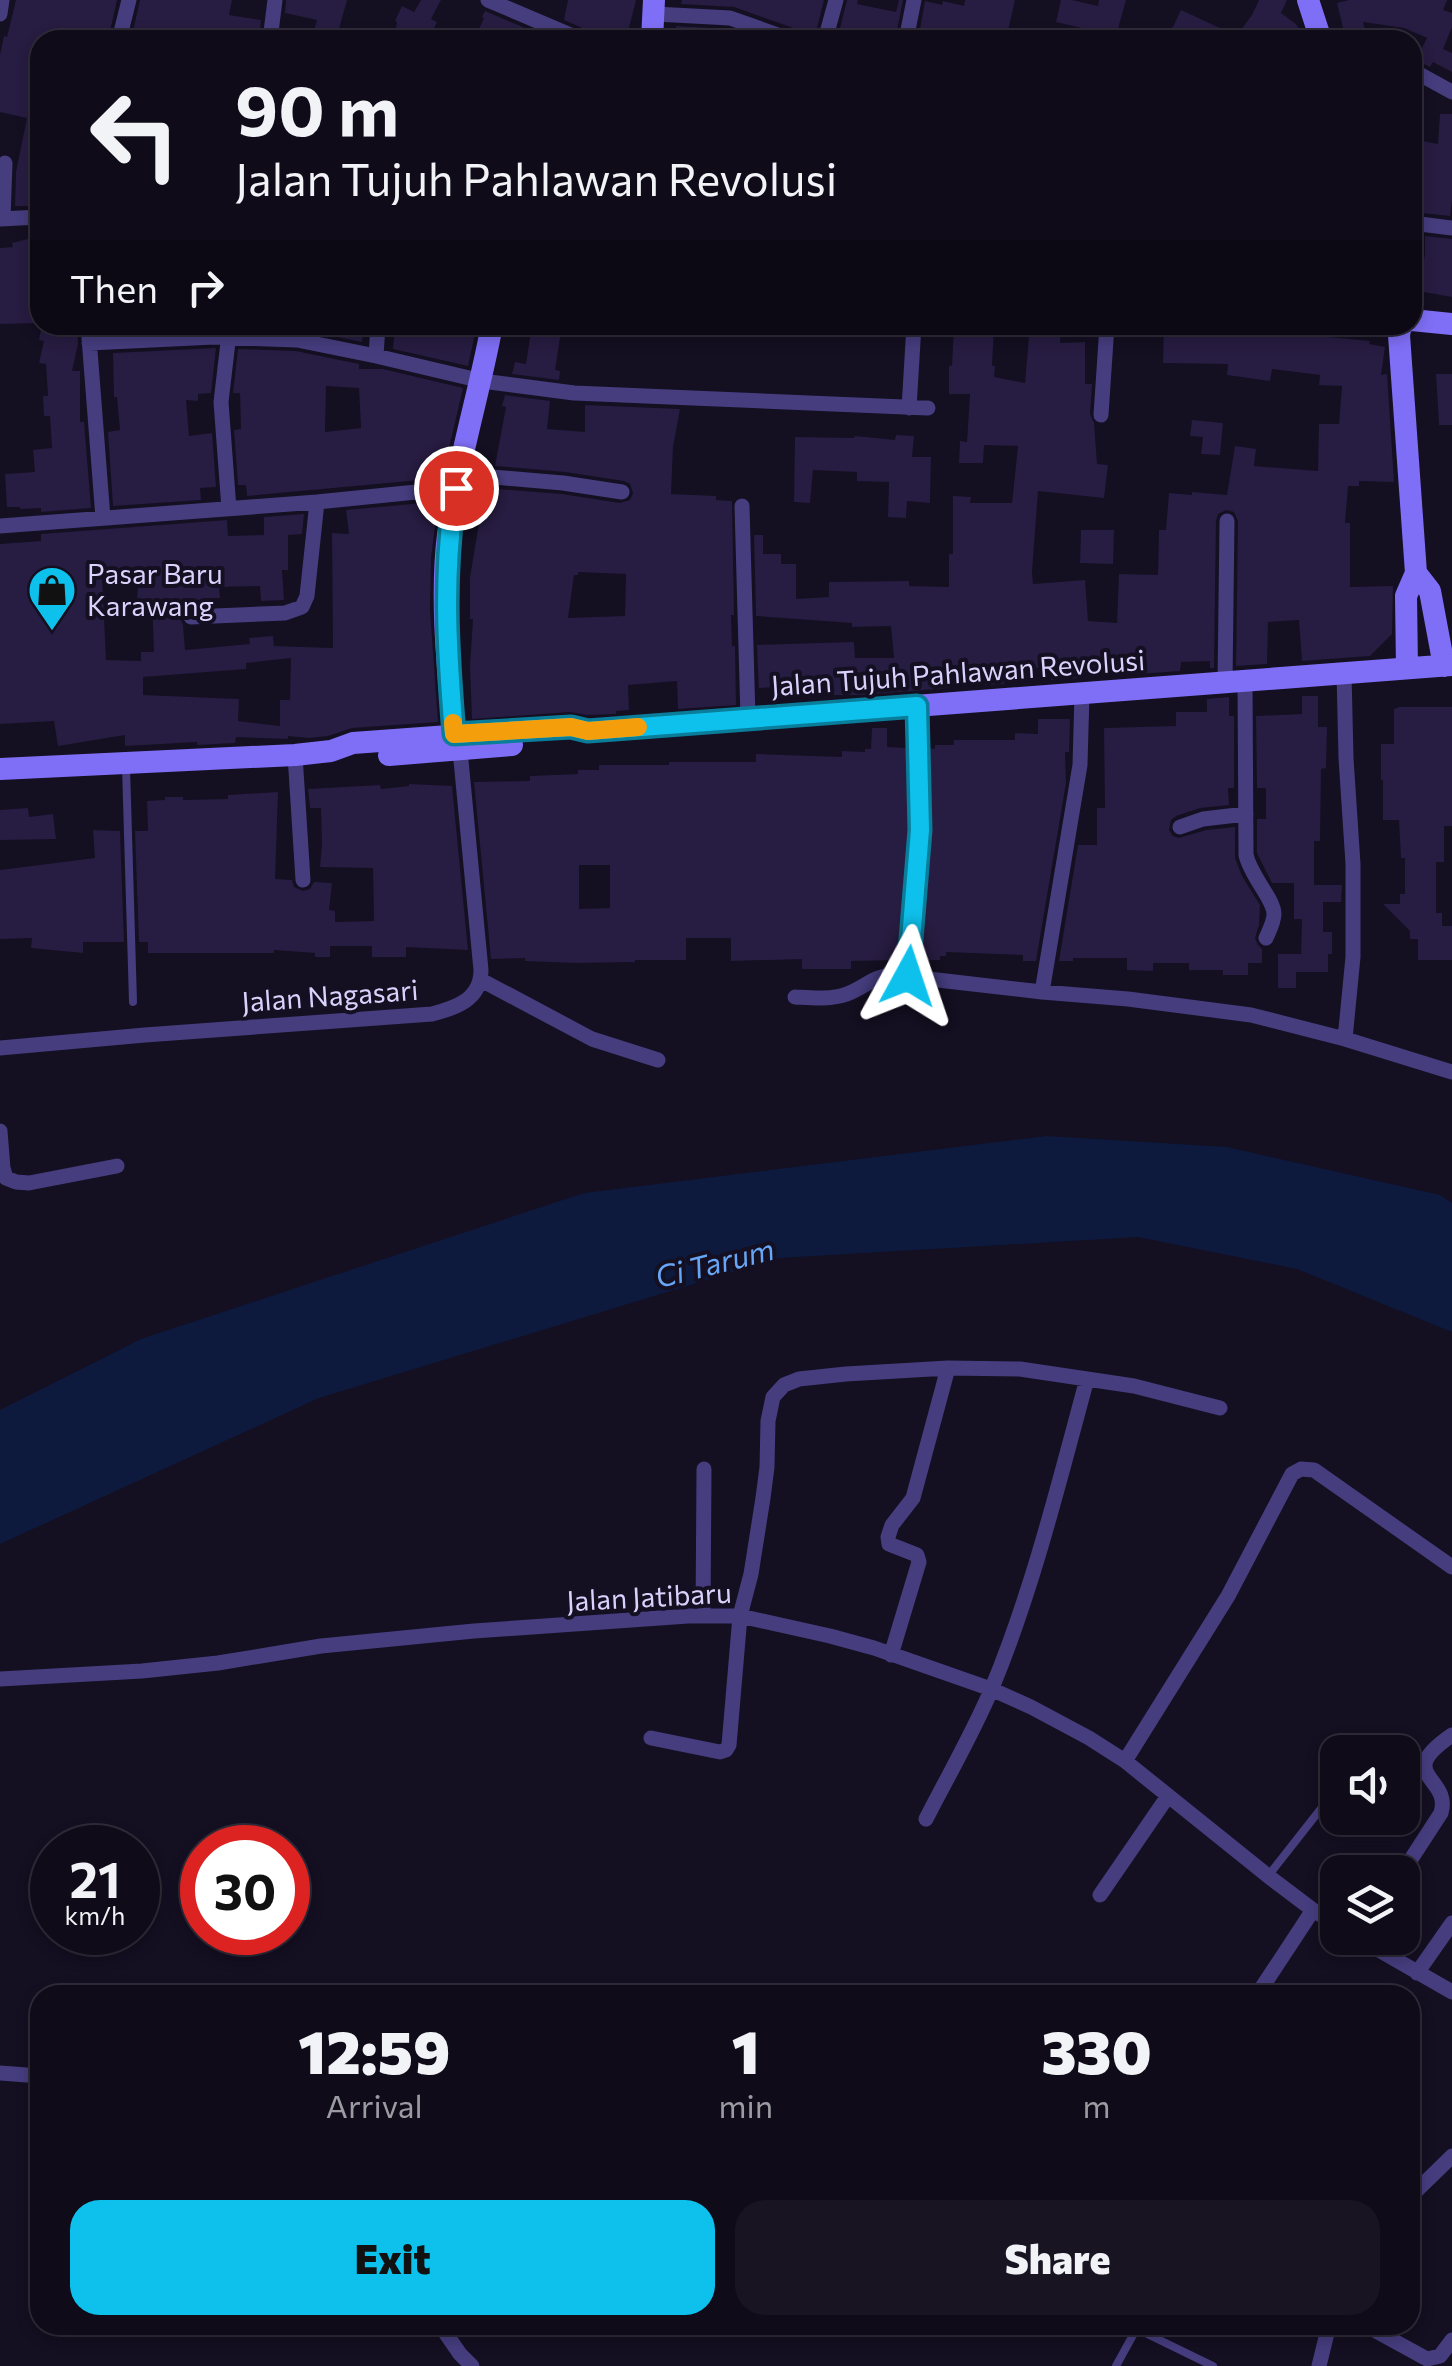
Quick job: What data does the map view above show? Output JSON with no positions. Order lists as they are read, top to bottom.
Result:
{
  "streets": {
    "main road": ["Jalan Tujuh Pahlawan Revolusi"],
    "street": ["Jalan Nagasari", "Jalan Jatibaru"]
  },
  "water": ["Ci Tarum"],
  "places": {
    "shop": ["Pasar Baru Karawang"]
  },
  "page": {
    "turn": ["90 m", "Jalan Tujuh Pahlawan Revolusi"],
    "then": "Then",
    "speed": "21 km/h",
    "limit": "30",
    "eta": [
      "12:59",
      "Arrival",
      "1",
      "min",
      "330",
      "m"
    ],
    "buttons": ["Exit", "Share"]
  }
}
